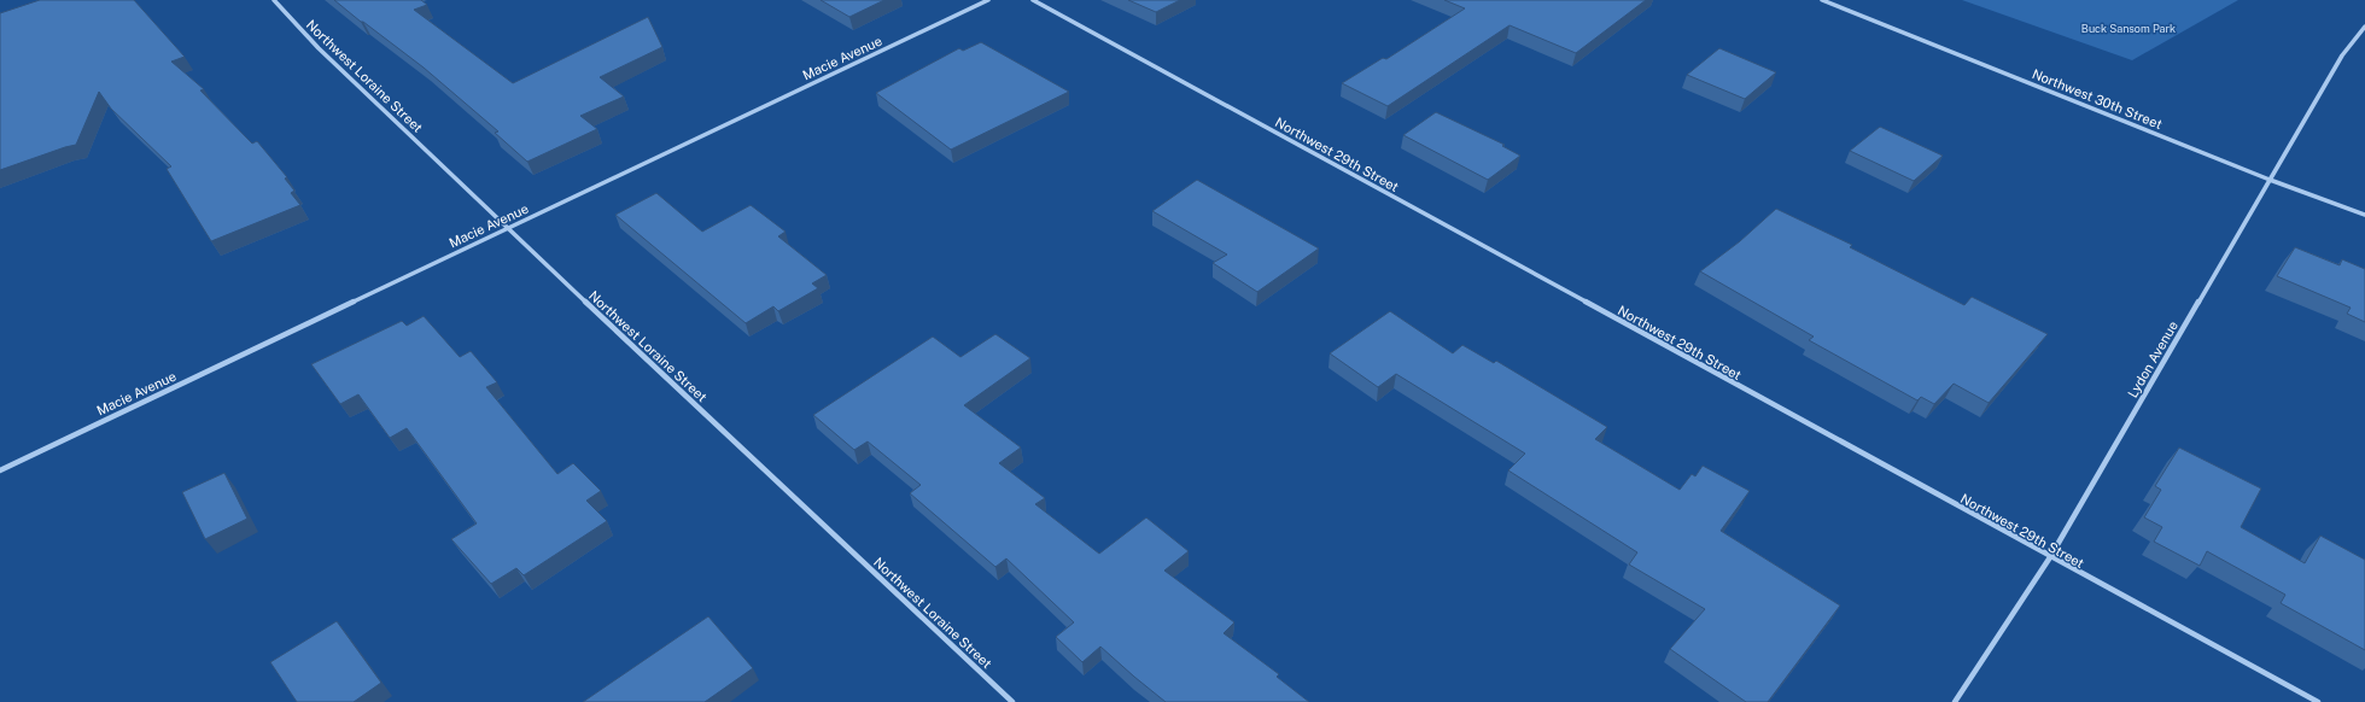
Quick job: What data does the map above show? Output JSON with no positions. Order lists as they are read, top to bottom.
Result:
{
  "streets": {
    "street": [
      "Macie Avenue",
      "Northwest Loraine Street",
      "Northwest 30th Street",
      "Northwest 29th Street",
      "Lydon Avenue"
    ]
  },
  "crossings": [
    ["Macie Avenue", "Northwest Loraine Street"],
    ["Northwest 30th Street", "Lydon Avenue"],
    ["Northwest 29th Street", "Lydon Avenue"]
  ],
  "parks": ["Buck Sansom Park"]
}
